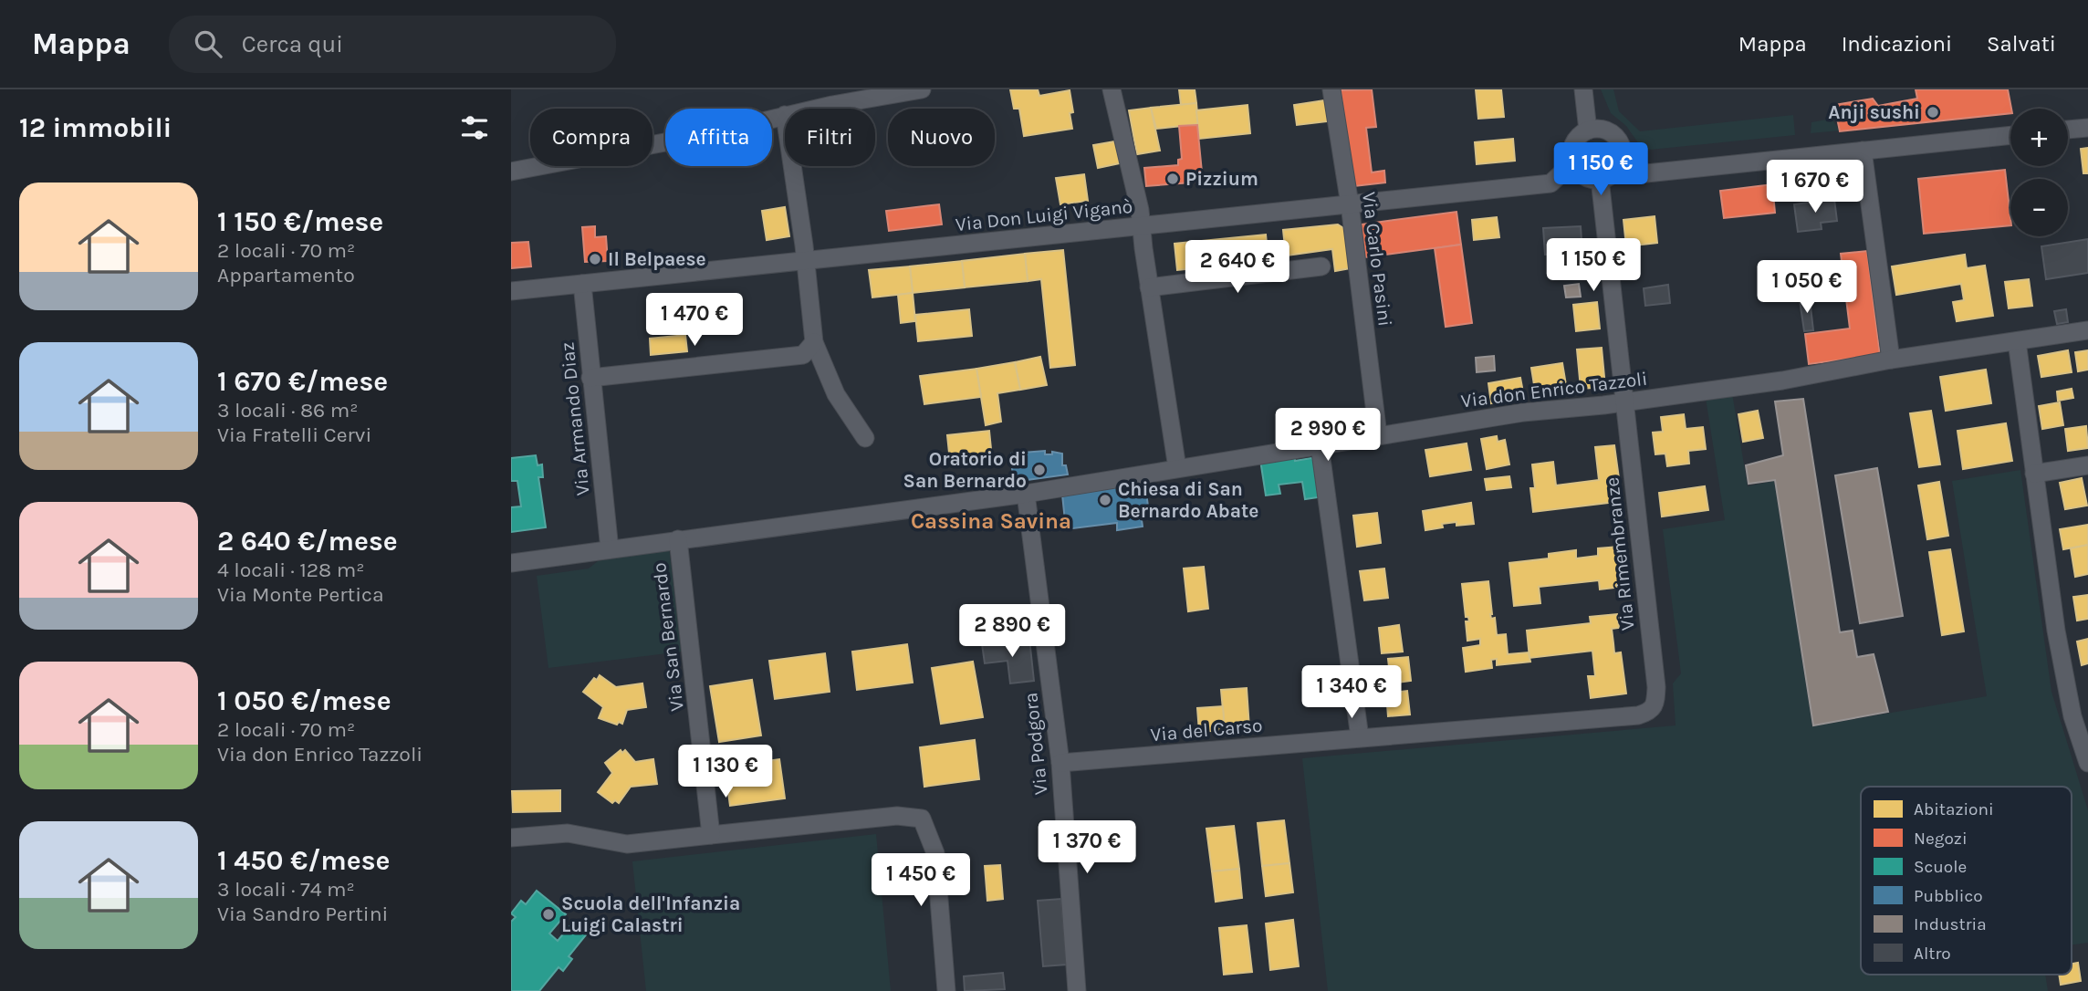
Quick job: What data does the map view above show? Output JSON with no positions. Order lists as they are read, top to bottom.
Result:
{
  "streets": {
    "street": [
      "Via Don Luigi Viganò",
      "Via Carlo Pasini",
      "Via don Enrico Tazzoli",
      "Via Armando Diaz",
      "Via Rimembranze",
      "Via San Bernardo",
      "Via del Carso",
      "Via Podgora"
    ]
  },
  "crossings": [
    ["Via Don Luigi Viganò", "Via Carlo Pasini"],
    ["Via Don Luigi Viganò", "Via Armando Diaz"],
    ["Via Don Luigi Viganò", "Via Rimembranze"],
    ["Via Carlo Pasini", "Via don Enrico Tazzoli"],
    ["Via don Enrico Tazzoli", "Via Rimembranze"],
    ["Via don Enrico Tazzoli", "Via San Bernardo"],
    ["Via don Enrico Tazzoli", "Via Podgora"],
    ["Via Armando Diaz", "Via San Bernardo"],
    ["Via Rimembranze", "Via del Carso"],
    ["Via San Bernardo", "Via Podgora"],
    ["Via del Carso", "Via Podgora"]
  ],
  "districts": ["Cassina Savina"],
  "places": [
    "Anji sushi",
    "Pizzium",
    "Il Belpaese",
    "Oratorio di San Bernardo",
    "Chiesa di San Bernardo Abate",
    "Scuola dell'Infanzia Luigi Calastri"
  ],
  "legend": [
    "Abitazioni",
    "Negozi",
    "Scuole",
    "Pubblico",
    "Industria",
    "Altro"
  ],
  "page": {
    "header": "Mappa",
    "search": "Cerca qui",
    "nav": ["Mappa", "Indicazioni", "Salvati"],
    "heading": "12 immobili",
    "map_buttons": ["+", "−"],
    "chip": [
      "Compra",
      "Affitta",
      "Filtri",
      "Nuovo"
    ],
    "price": [
      "1 150 €",
      "1 670 €",
      "1 150 €",
      "2 640 €",
      "1 050 €",
      "1 470 €",
      "2 990 €",
      "2 890 €",
      "1 340 €",
      "1 130 €",
      "1 370 €",
      "1 450 €"
    ],
    "list": [
      {
        "name": "1 150 €/mese",
        "note": "2 locali · 70 m² · Appartamento"
      },
      {
        "name": "1 670 €/mese",
        "note": "3 locali · 86 m² · Via Fratelli Cervi"
      },
      {
        "name": "2 640 €/mese",
        "note": "4 locali · 128 m² · Via Monte Pertica"
      },
      {
        "name": "1 050 €/mese",
        "note": "2 locali · 70 m² · Via don Enrico Tazzoli"
      },
      {
        "name": "1 450 €/mese",
        "note": "3 locali · 74 m² · Via Sandro Pertini"
      }
    ]
  }
}
